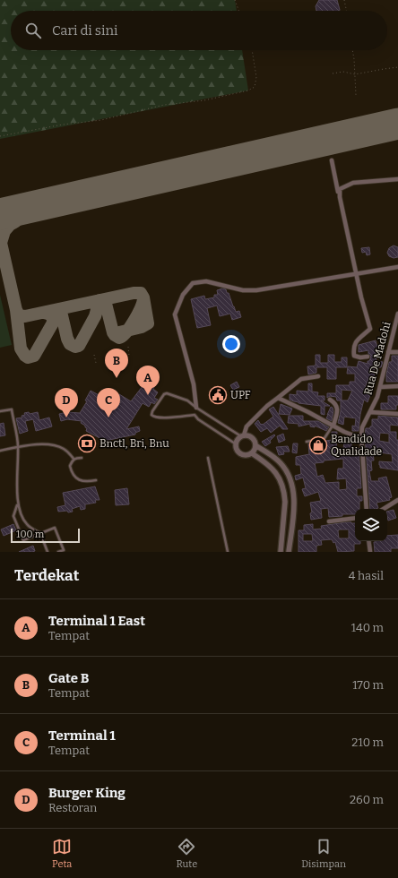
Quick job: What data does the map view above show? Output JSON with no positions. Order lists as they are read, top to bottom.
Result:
{
  "streets": {
    "street": ["Rua De Madohi"]
  },
  "places": {
    "public building": ["UPF"],
    "bank": ["Bnctl, Bri, Bnu"],
    "shop": ["Bandido Qualidade"]
  },
  "scale_bar": "100 m",
  "page": {
    "search": "Cari di sini",
    "pins": [
      "B",
      "A",
      "C",
      "D"
    ],
    "scale": "100 m",
    "heading": ["Terdekat", "4 hasil"],
    "list": [
      {
        "mark": "A",
        "name": "Terminal 1 East",
        "note": "Tempat",
        "value": "140 m"
      },
      {
        "mark": "B",
        "name": "Gate B",
        "note": "Tempat",
        "value": "170 m"
      },
      {
        "mark": "C",
        "name": "Terminal 1",
        "note": "Tempat",
        "value": "210 m"
      },
      {
        "mark": "D",
        "name": "Burger King",
        "note": "Restoran",
        "value": "260 m"
      }
    ],
    "nav": ["Peta", "Rute", "Disimpan"]
  }
}
